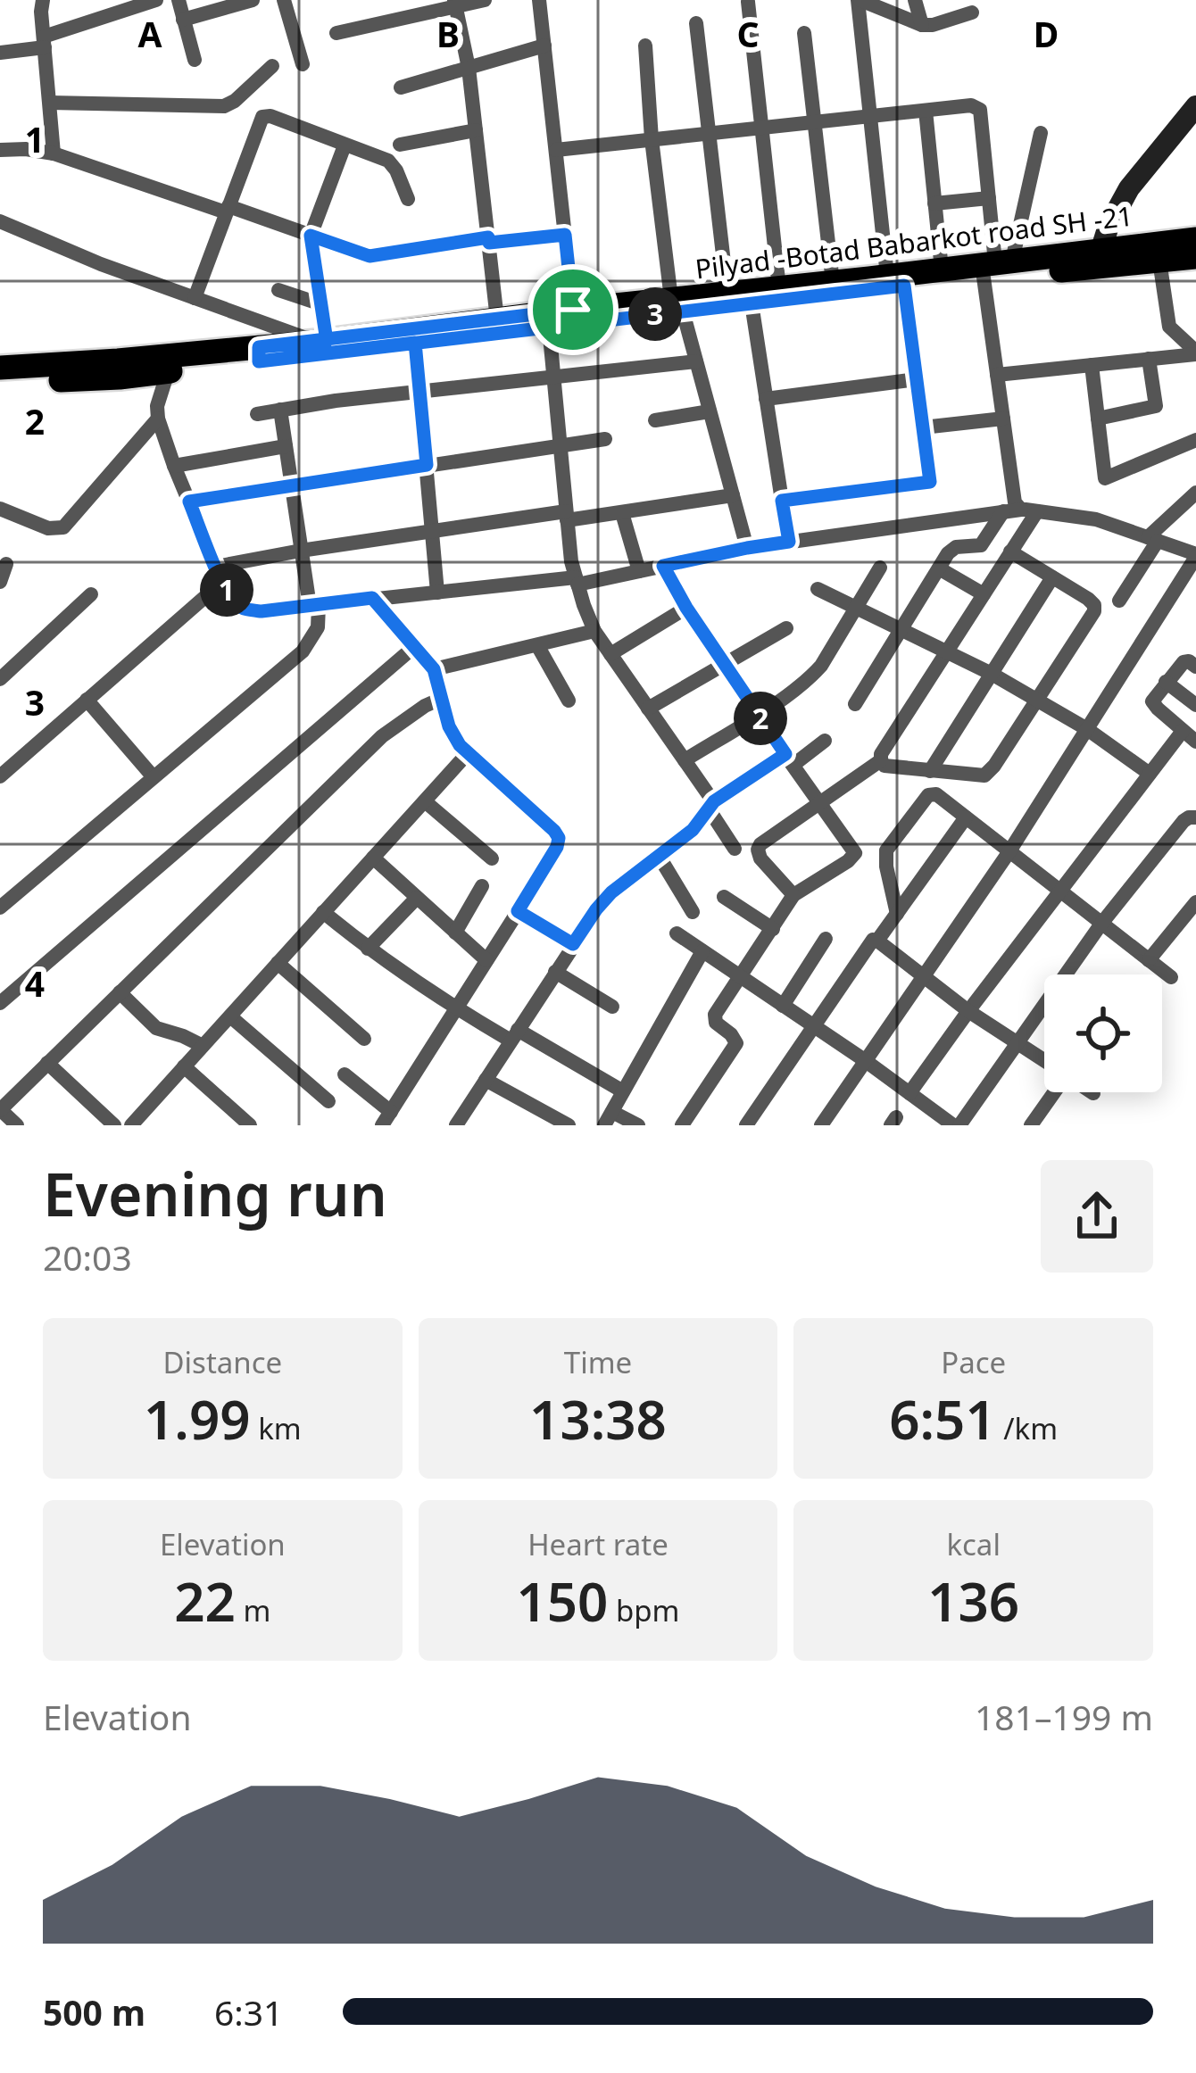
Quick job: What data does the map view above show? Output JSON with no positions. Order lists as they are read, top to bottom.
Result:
{
  "streets": {
    "main road": ["Pilyad -Botad Babarkot road SH -21"]
  },
  "page": {
    "pins": ["3", "1", "2"],
    "heading": ["Evening run", "20:03"],
    "stats": [
      ["Distance", "1.99 km"],
      ["Time", "13:38"],
      ["Pace", "6:51 /km"],
      ["Elevation", "22 m"],
      ["Heart rate", "150 bpm"],
      ["kcal", "136"]
    ],
    "chart": ["Elevation", "181–199 m"],
    "list": [
      {
        "name": "500 m",
        "note": "6:31"
      }
    ]
  },
  "grid": {
    "columns": [
      "A",
      "B",
      "C",
      "D"
    ],
    "rows": [
      "1",
      "2",
      "3",
      "4"
    ]
  }
}
